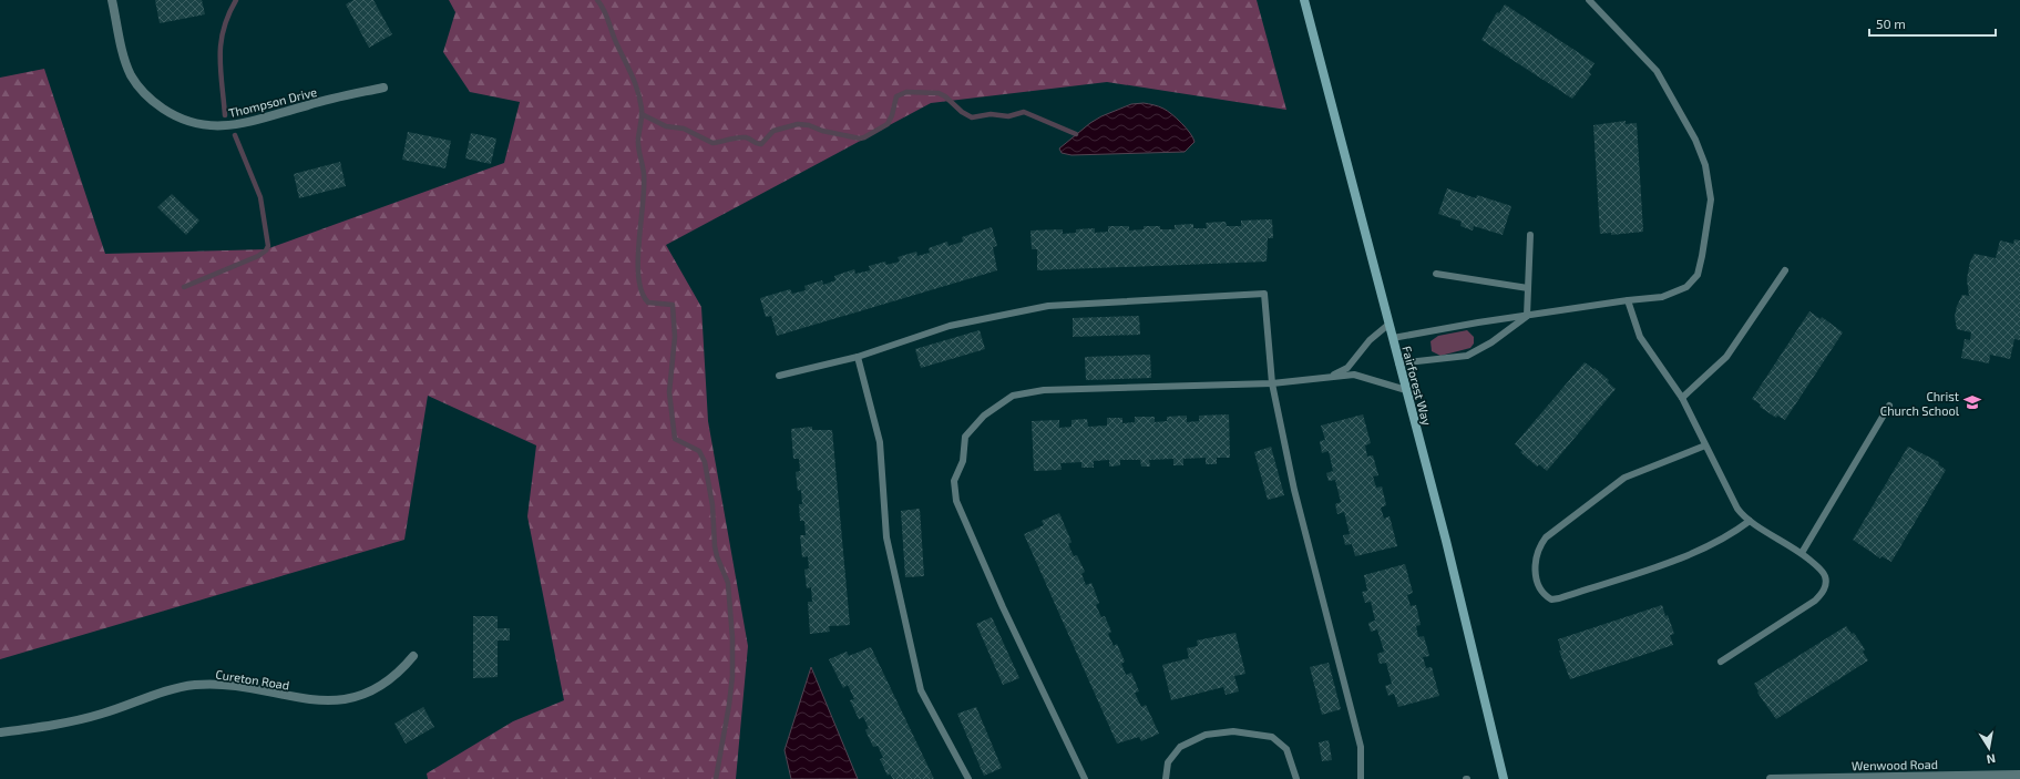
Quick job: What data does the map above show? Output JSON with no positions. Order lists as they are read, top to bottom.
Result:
{
  "streets": {
    "main road": ["Fairforest Way"],
    "street": ["Thompson Drive", "Cureton Road", "Wenwood Road"]
  },
  "places": {
    "school or university": ["Christ Church School"]
  },
  "scale_bar": "50 m",
  "north": "bottom"
}
